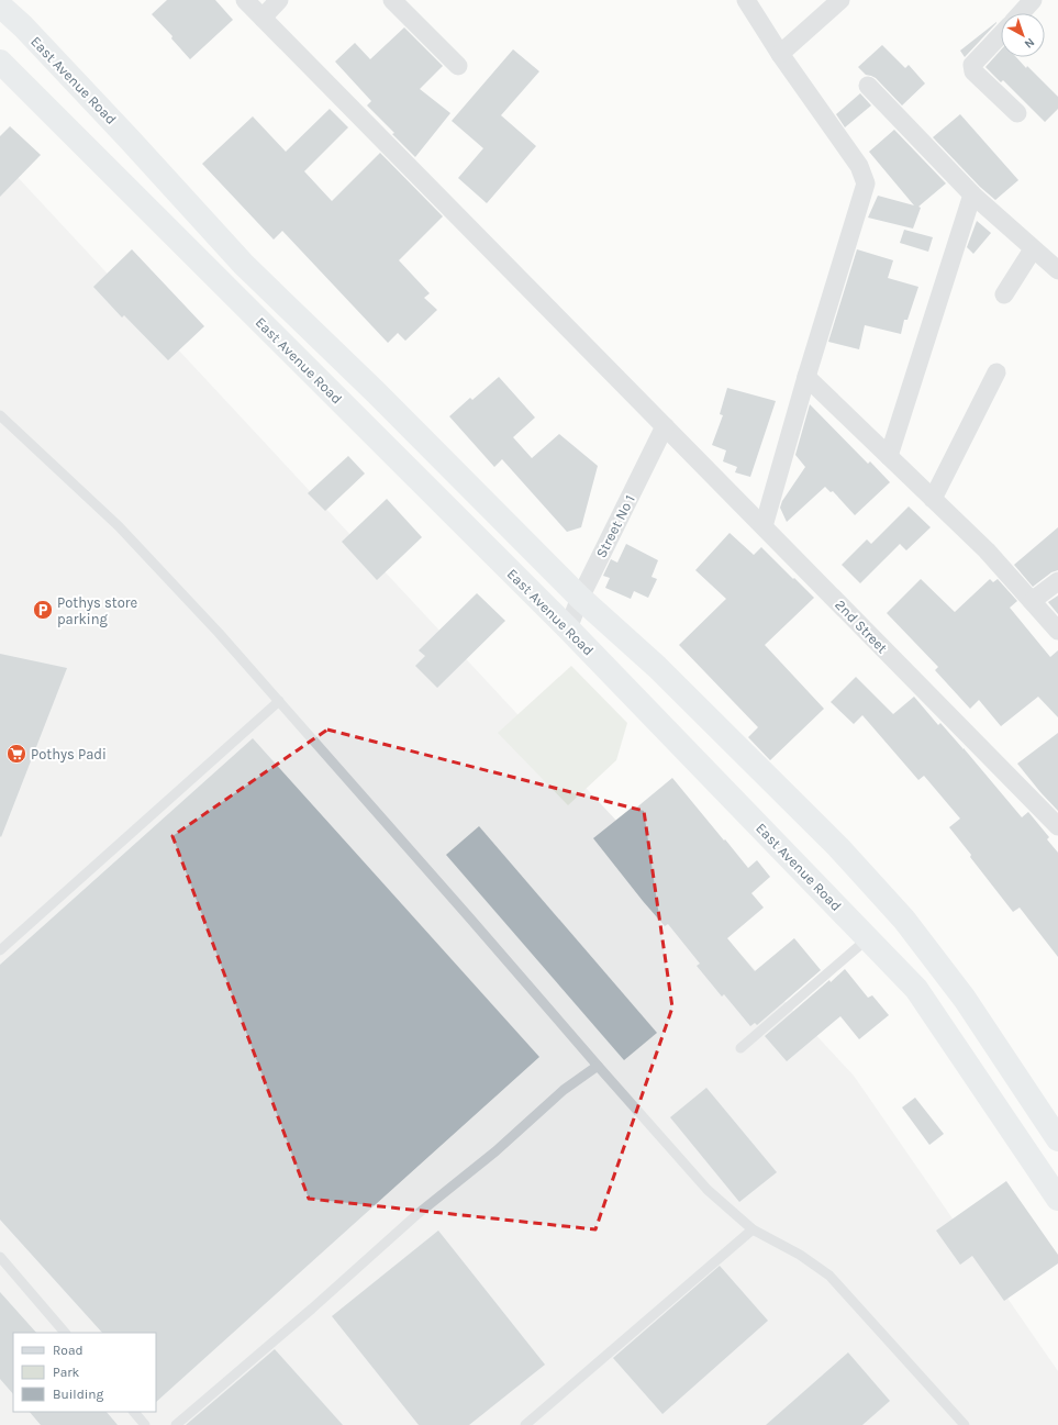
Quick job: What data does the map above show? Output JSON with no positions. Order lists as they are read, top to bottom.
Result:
{
  "streets": {
    "main road": ["East Avenue Road"],
    "street": ["Street No 1", "2nd Street"]
  },
  "crossings": [
    ["East Avenue Road", "Street No 1"],
    ["Street No 1", "2nd Street"]
  ],
  "places": {
    "parking": ["Pothys store parking"],
    "supermarket": ["Pothys Padi"]
  },
  "legend": ["Road", "Park", "Building"],
  "north": "bottom right"
}
